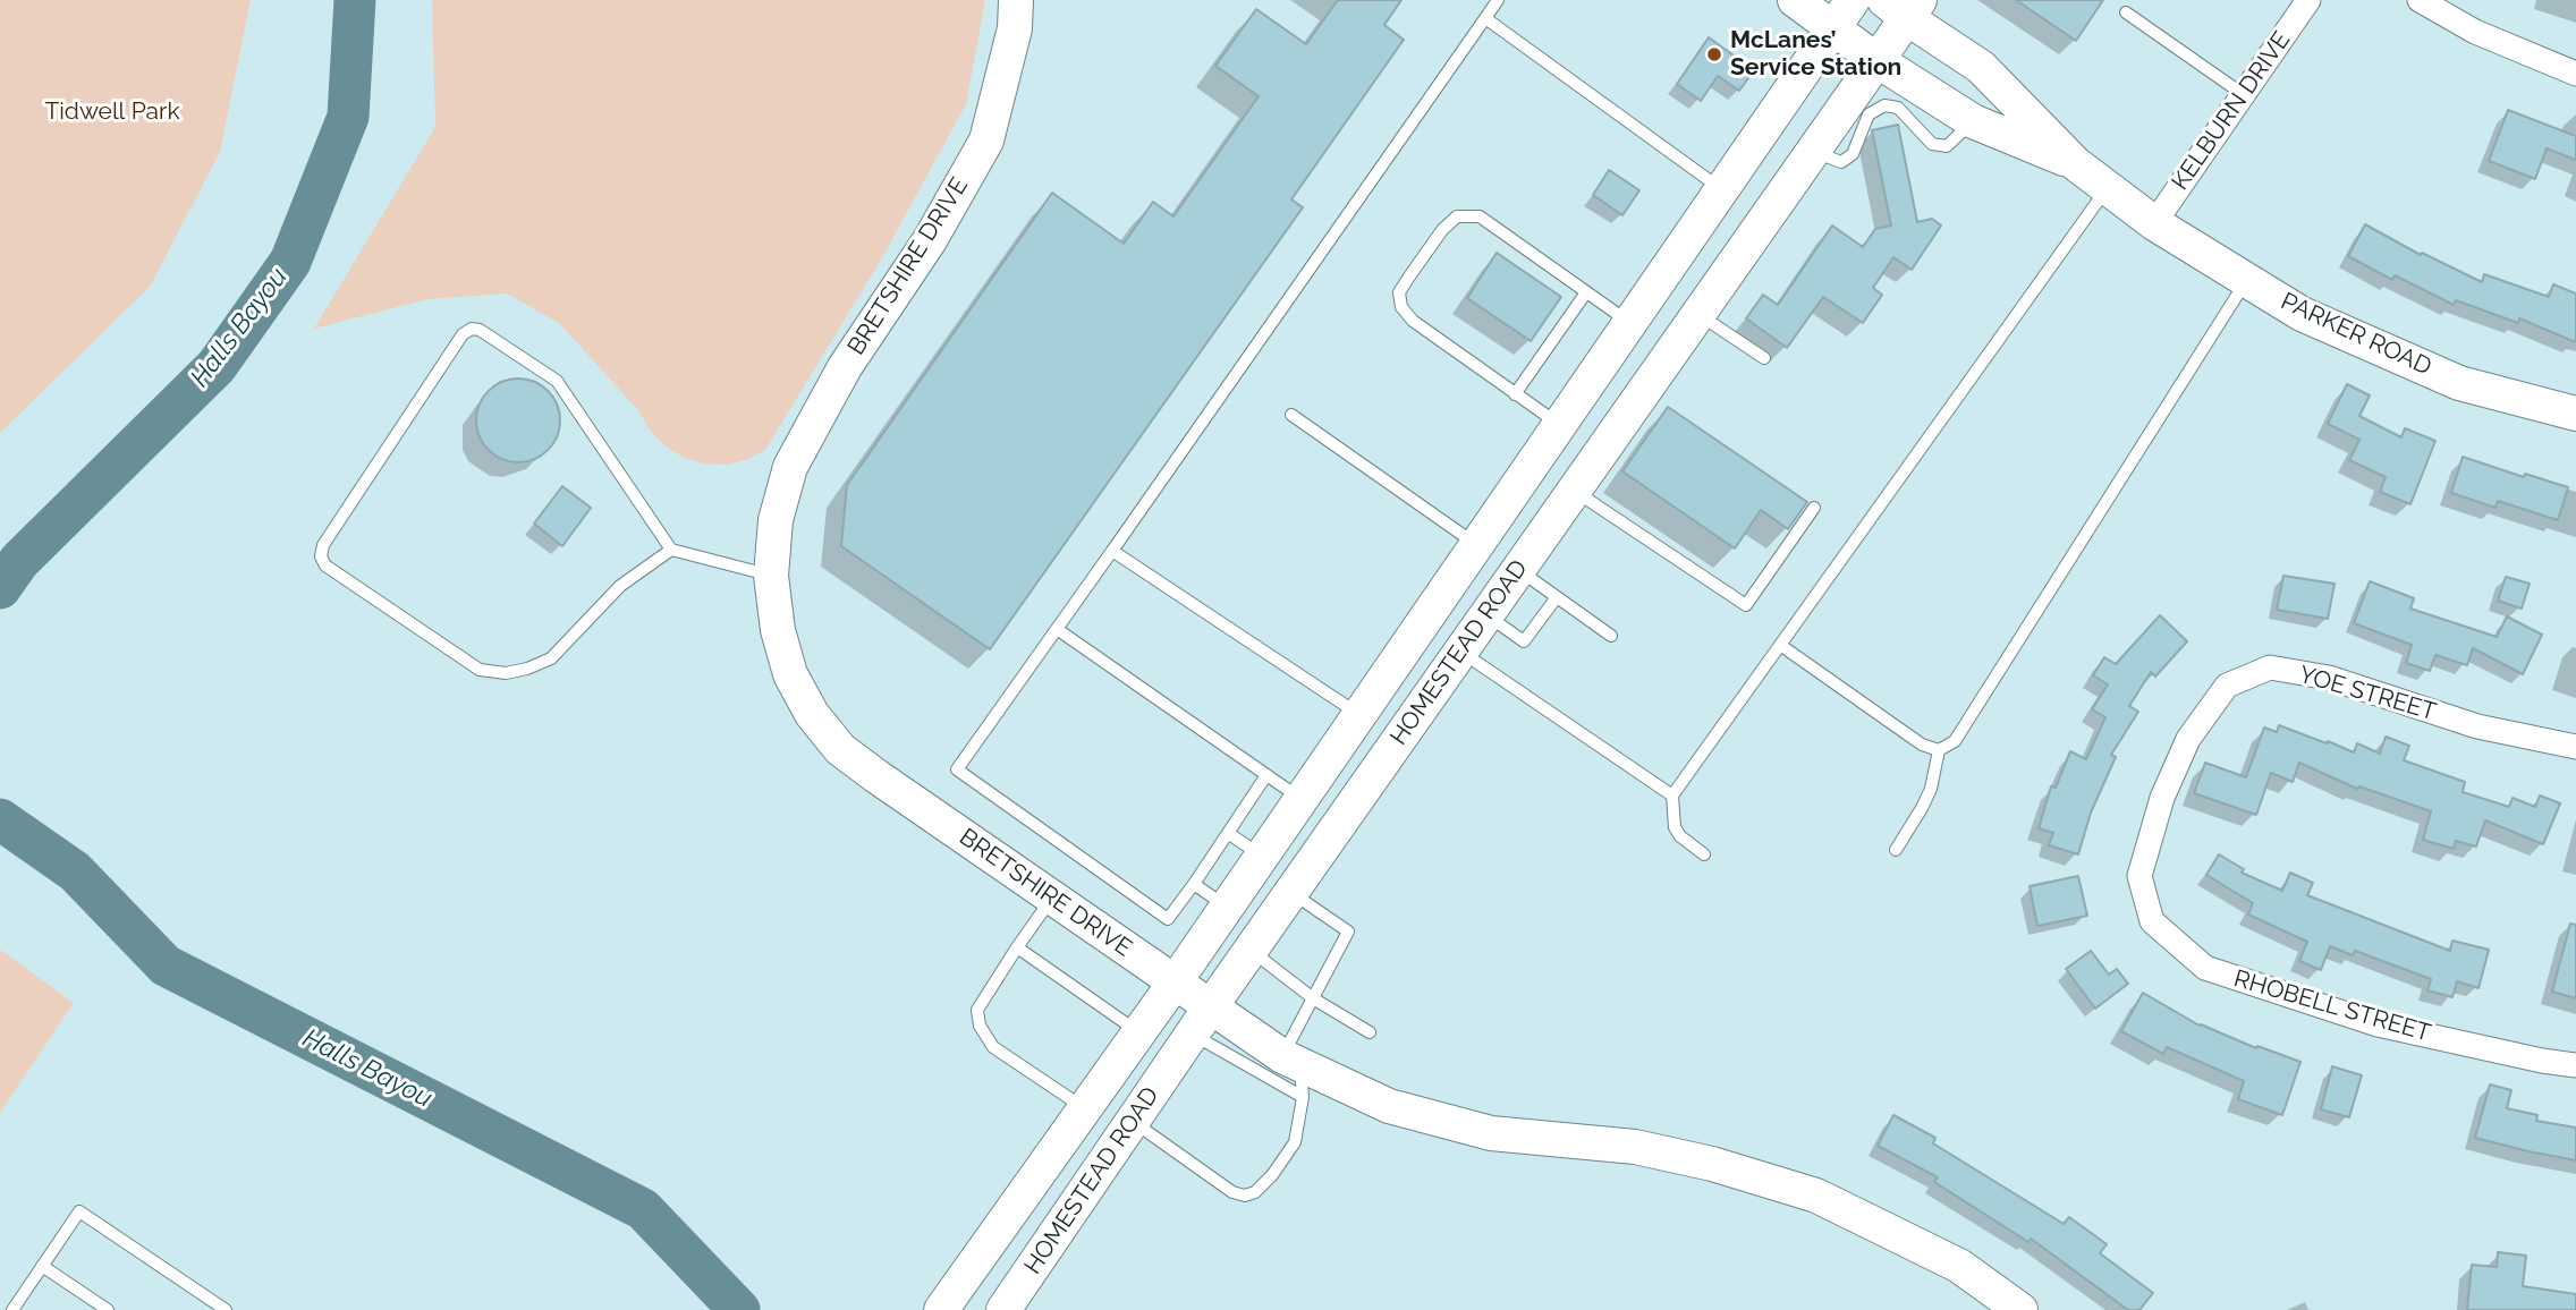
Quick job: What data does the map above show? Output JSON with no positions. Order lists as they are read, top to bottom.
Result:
{
  "streets": {
    "main road": ["BRETSHIRE DRIVE", "PARKER ROAD", "HOMESTEAD ROAD"],
    "street": ["KELBURN DRIVE", "YOE STREET", "RHOBELL STREET"]
  },
  "crossings": [
    ["KELBURN DRIVE", "PARKER ROAD"],
    ["BRETSHIRE DRIVE", "HOMESTEAD ROAD"],
    ["PARKER ROAD", "HOMESTEAD ROAD"],
    ["YOE STREET", "RHOBELL STREET"]
  ],
  "water": ["Halls Bayou"],
  "parks": ["Tidwell Park"],
  "places": ["McLanes’ Service Station"]
}
